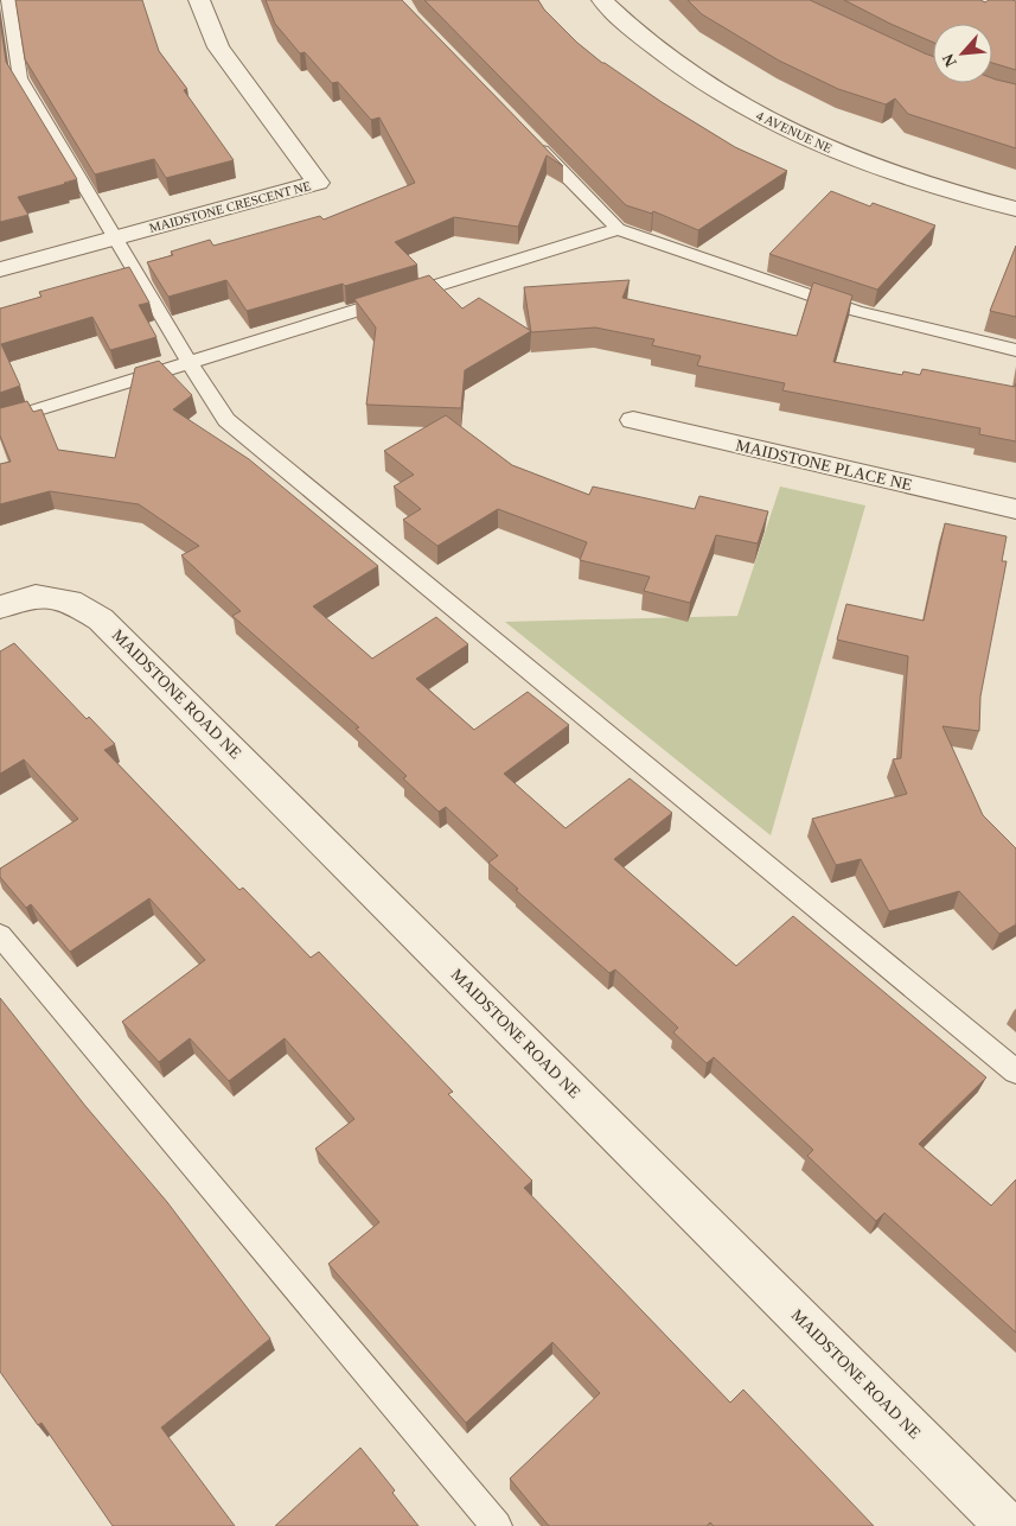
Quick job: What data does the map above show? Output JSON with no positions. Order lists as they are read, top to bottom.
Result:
{
  "streets": {
    "street": [
      "4 AVENUE NE",
      "MAIDSTONE CRESCENT NE",
      "MAIDSTONE PLACE NE",
      "MAIDSTONE ROAD NE"
    ]
  },
  "north": "bottom left"
}
